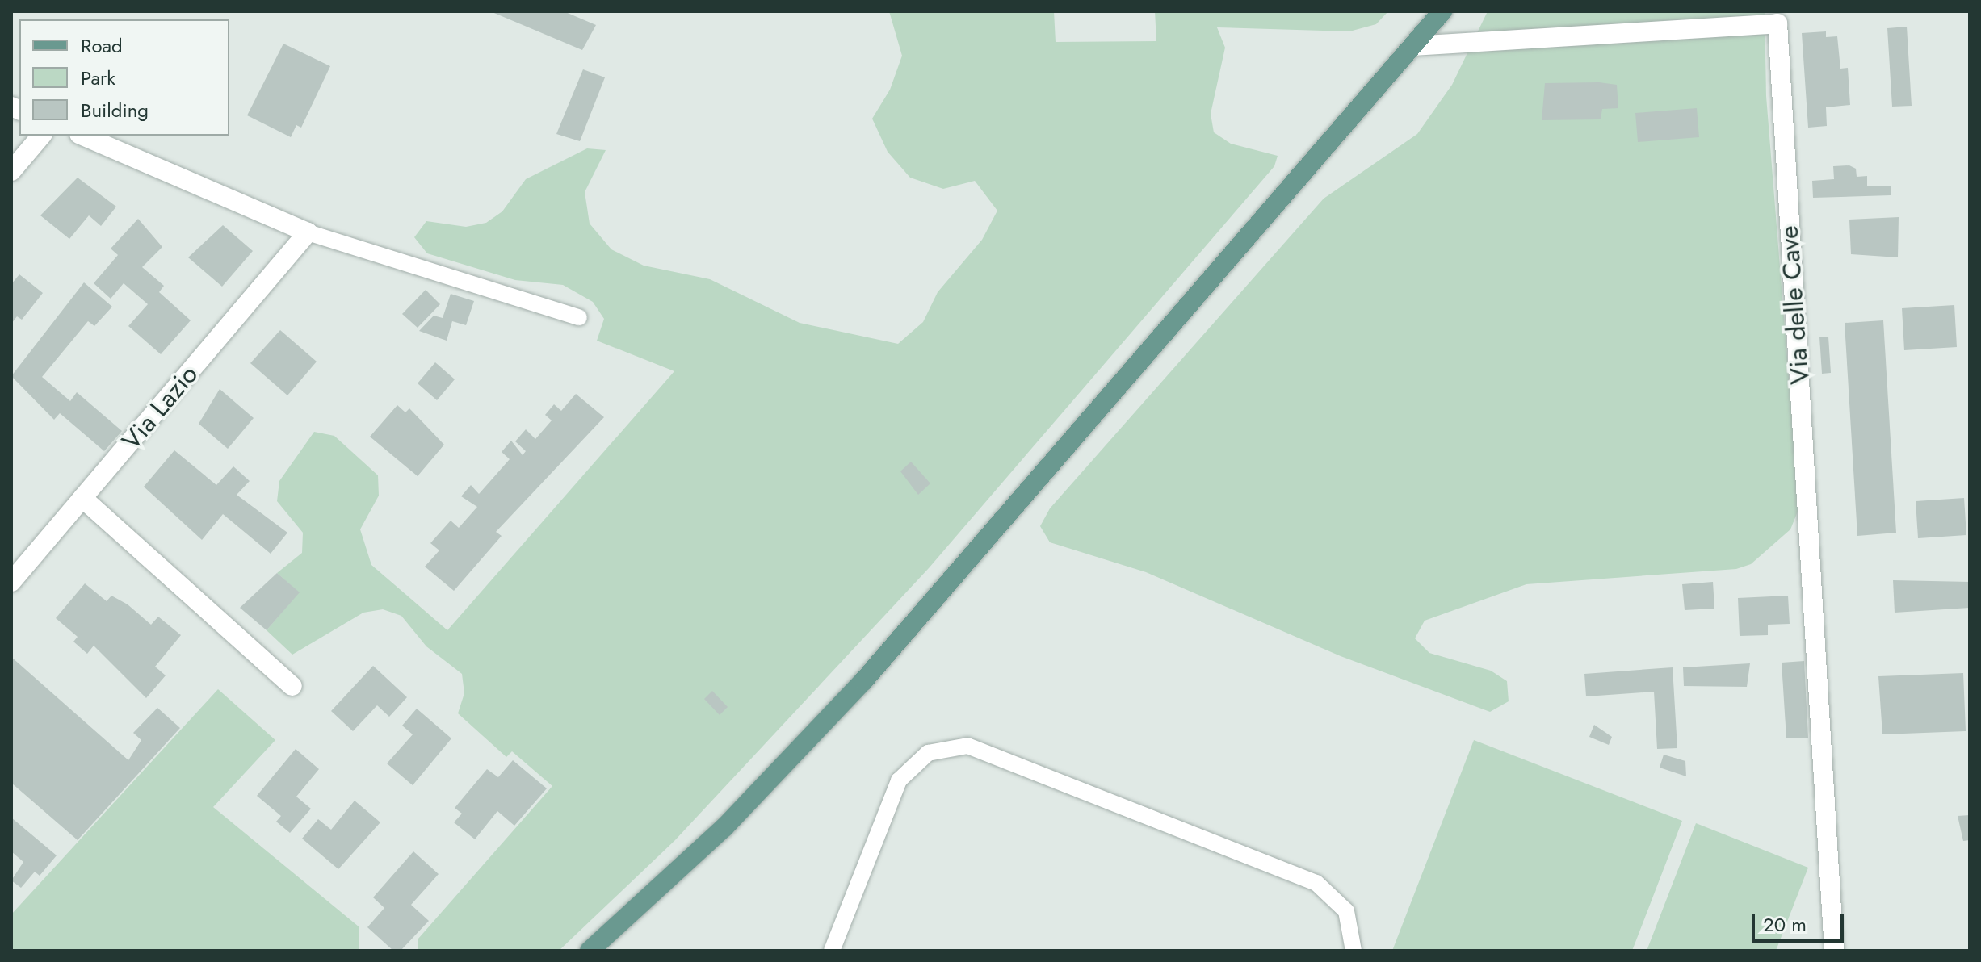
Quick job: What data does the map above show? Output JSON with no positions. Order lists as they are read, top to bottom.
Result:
{
  "streets": {
    "street": ["Via delle Cave", "Via Lazio"]
  },
  "legend": ["Road", "Park", "Building"],
  "scale_bar": "20 m"
}
